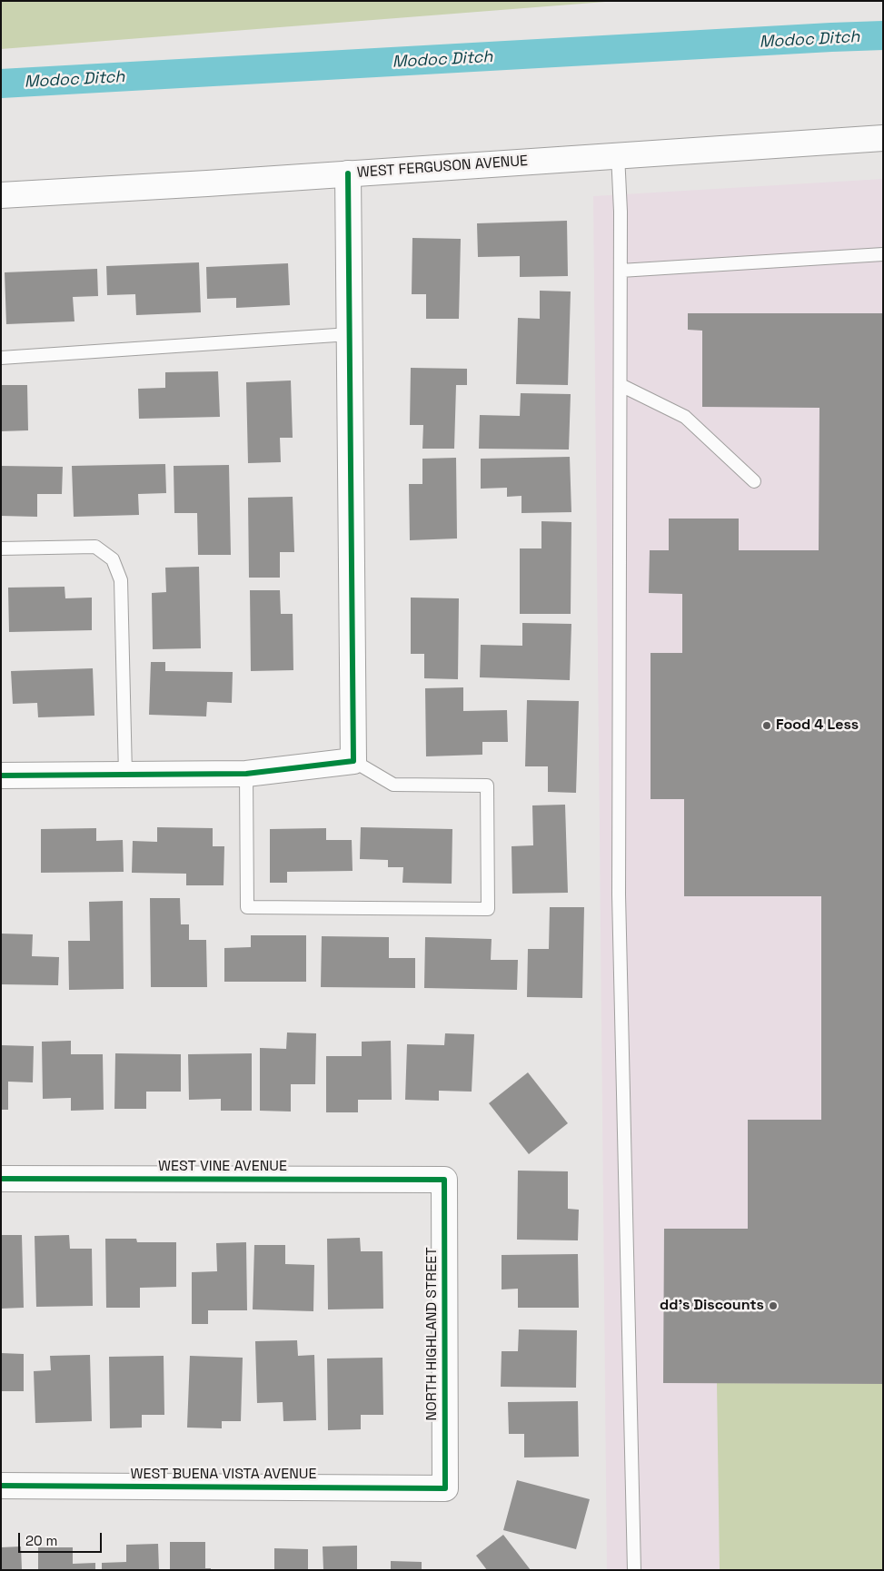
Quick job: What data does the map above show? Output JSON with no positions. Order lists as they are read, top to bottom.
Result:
{
  "streets": {
    "street": [
      "WEST FERGUSON AVENUE",
      "WEST VINE AVENUE",
      "NORTH HIGHLAND STREET",
      "WEST BUENA VISTA AVENUE"
    ]
  },
  "crossings": [
    ["WEST VINE AVENUE", "NORTH HIGHLAND STREET"],
    ["NORTH HIGHLAND STREET", "WEST BUENA VISTA AVENUE"]
  ],
  "water": ["Modoc Ditch"],
  "places": ["Food 4 Less", "dd's Discounts"],
  "scale_bar": "20 m"
}
